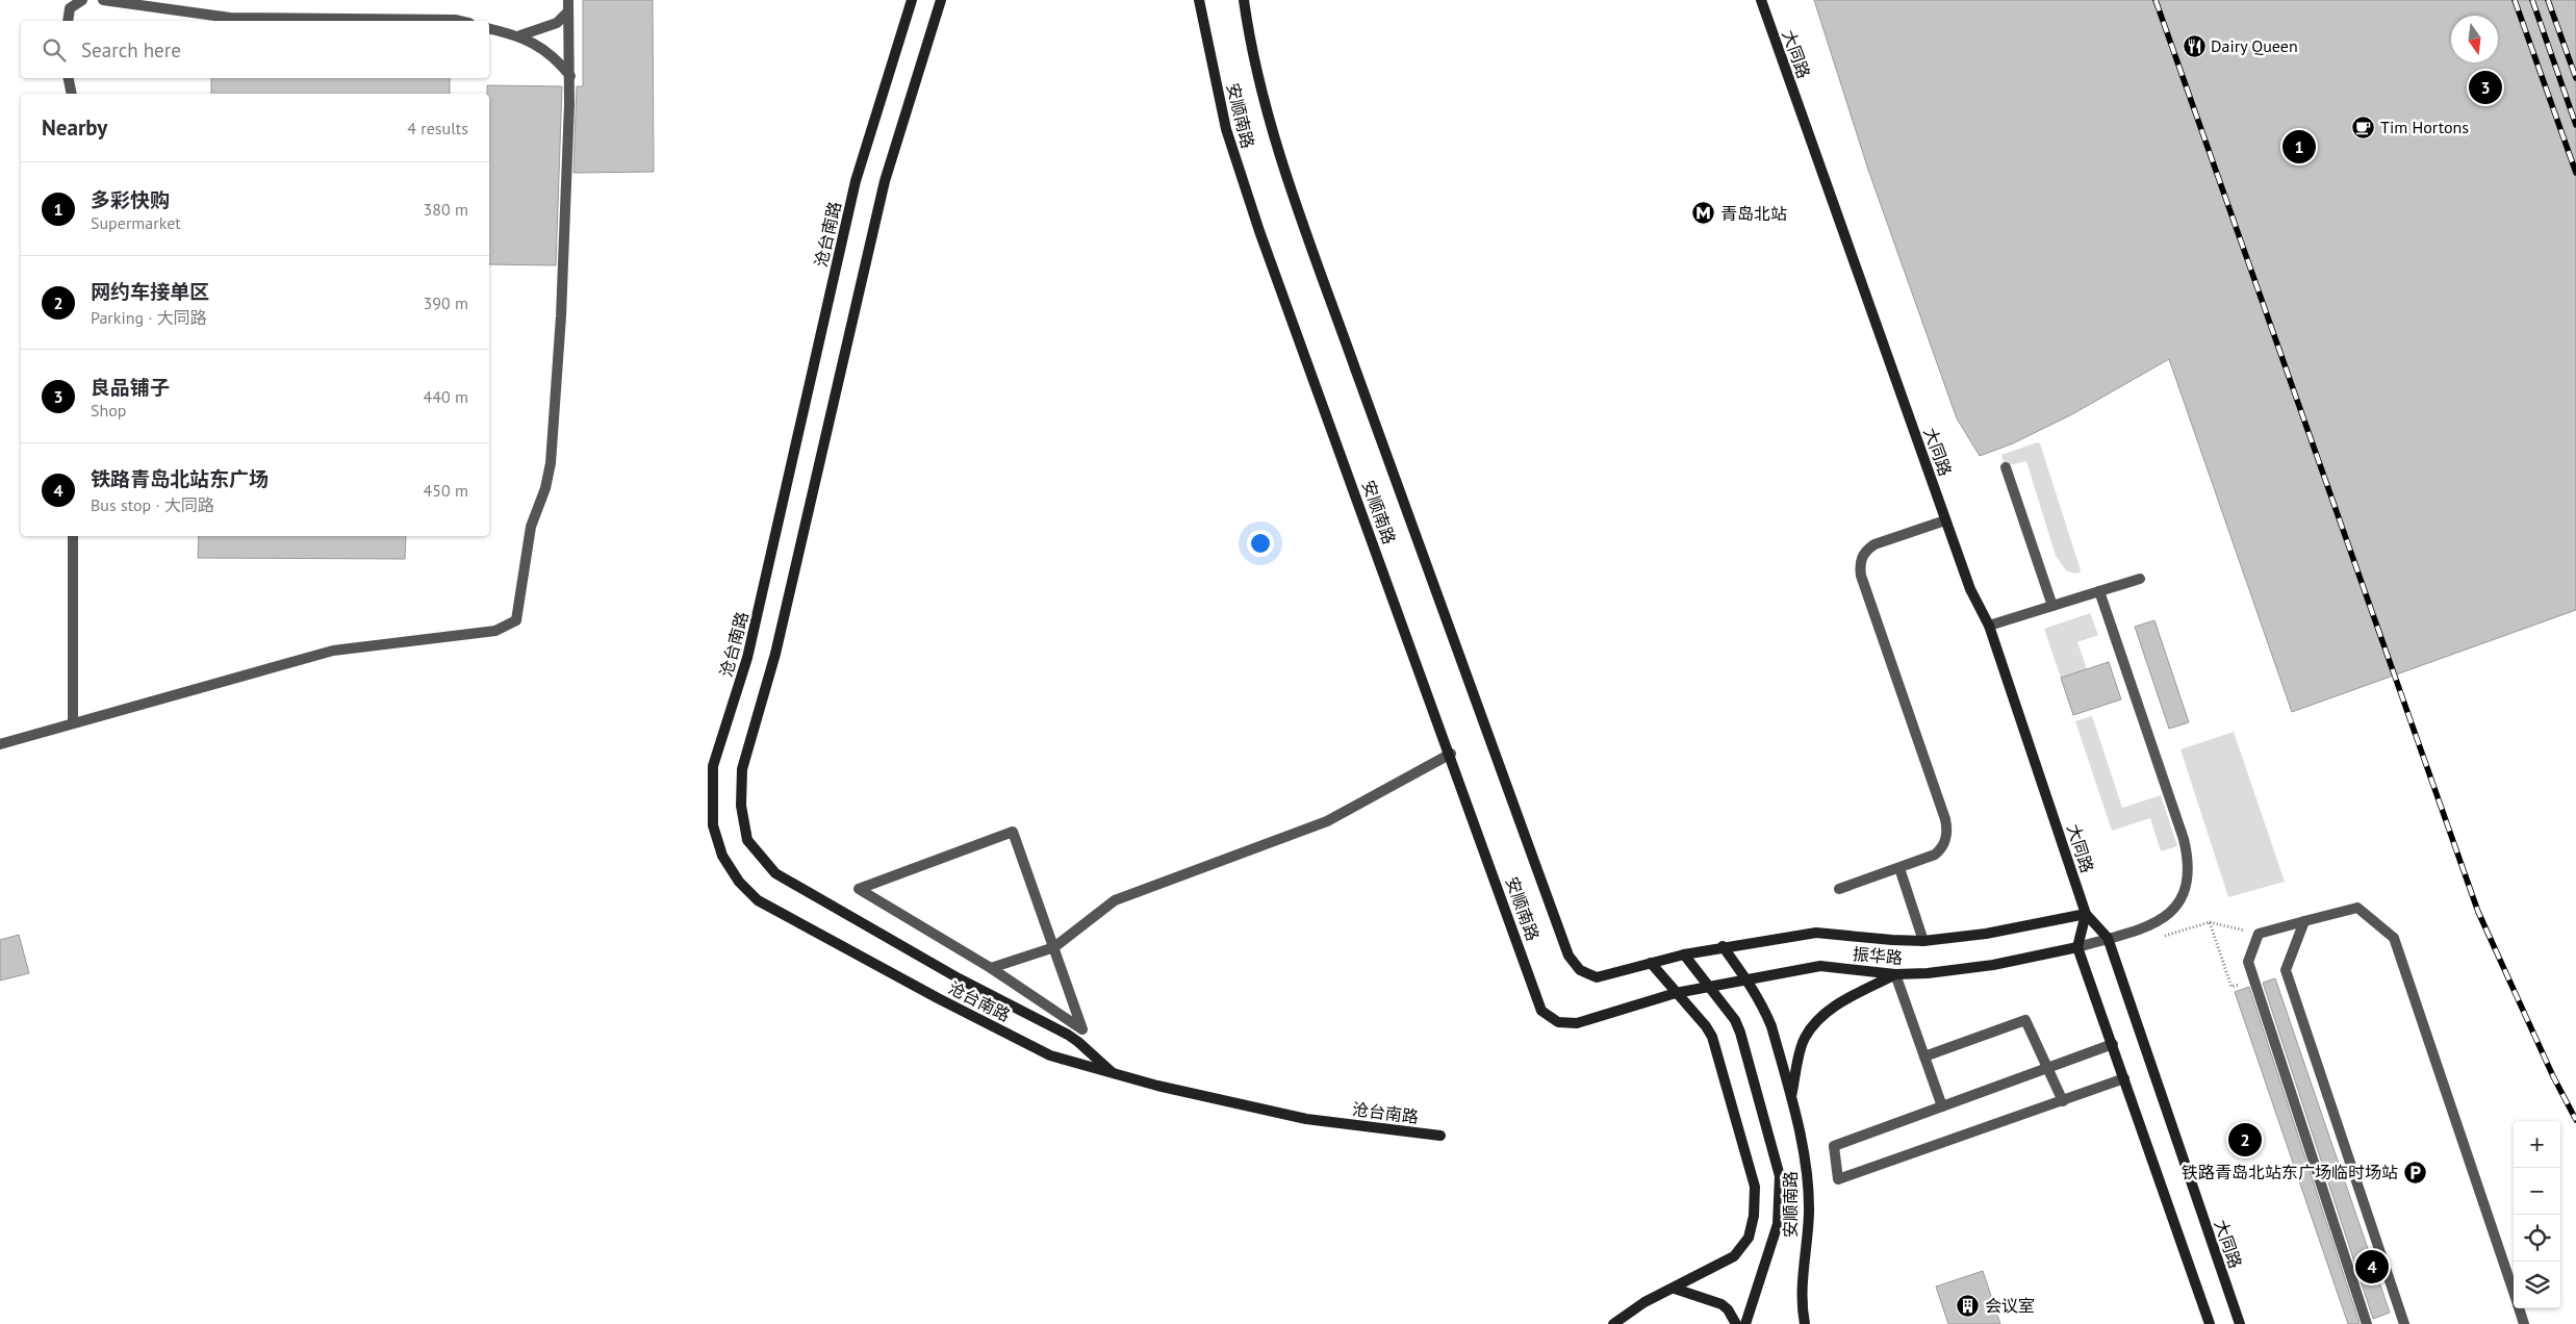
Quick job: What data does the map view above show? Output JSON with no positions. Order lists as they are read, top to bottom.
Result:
{
  "streets": {
    "street": [
      "大同路",
      "安顺南路",
      "沧台南路",
      "振华路"
    ]
  },
  "crossings": [
    ["大同路", "振华路"],
    ["安顺南路", "振华路"]
  ],
  "places": {
    "restaurant": ["Dairy Queen"],
    "cafe": ["Tim Hortons"],
    "metro station": ["青岛北站"],
    "parking": ["铁路青岛北站东广场临时场站"],
    "building": ["会议室"]
  },
  "north": "bottom",
  "page": {
    "search": "Search here",
    "pins": [
      "3",
      "1",
      "2",
      "4"
    ],
    "heading": ["Nearby", "4 results"],
    "list": [
      {
        "mark": "1",
        "name": "多彩快购",
        "note": "Supermarket",
        "value": "380 m"
      },
      {
        "mark": "2",
        "name": "网约车接单区",
        "note": "Parking · 大同路",
        "value": "390 m"
      },
      {
        "mark": "3",
        "name": "良品铺子",
        "note": "Shop",
        "value": "440 m"
      },
      {
        "mark": "4",
        "name": "铁路青岛北站东广场",
        "note": "Bus stop · 大同路",
        "value": "450 m"
      }
    ],
    "map_buttons": ["+", "−"]
  }
}
